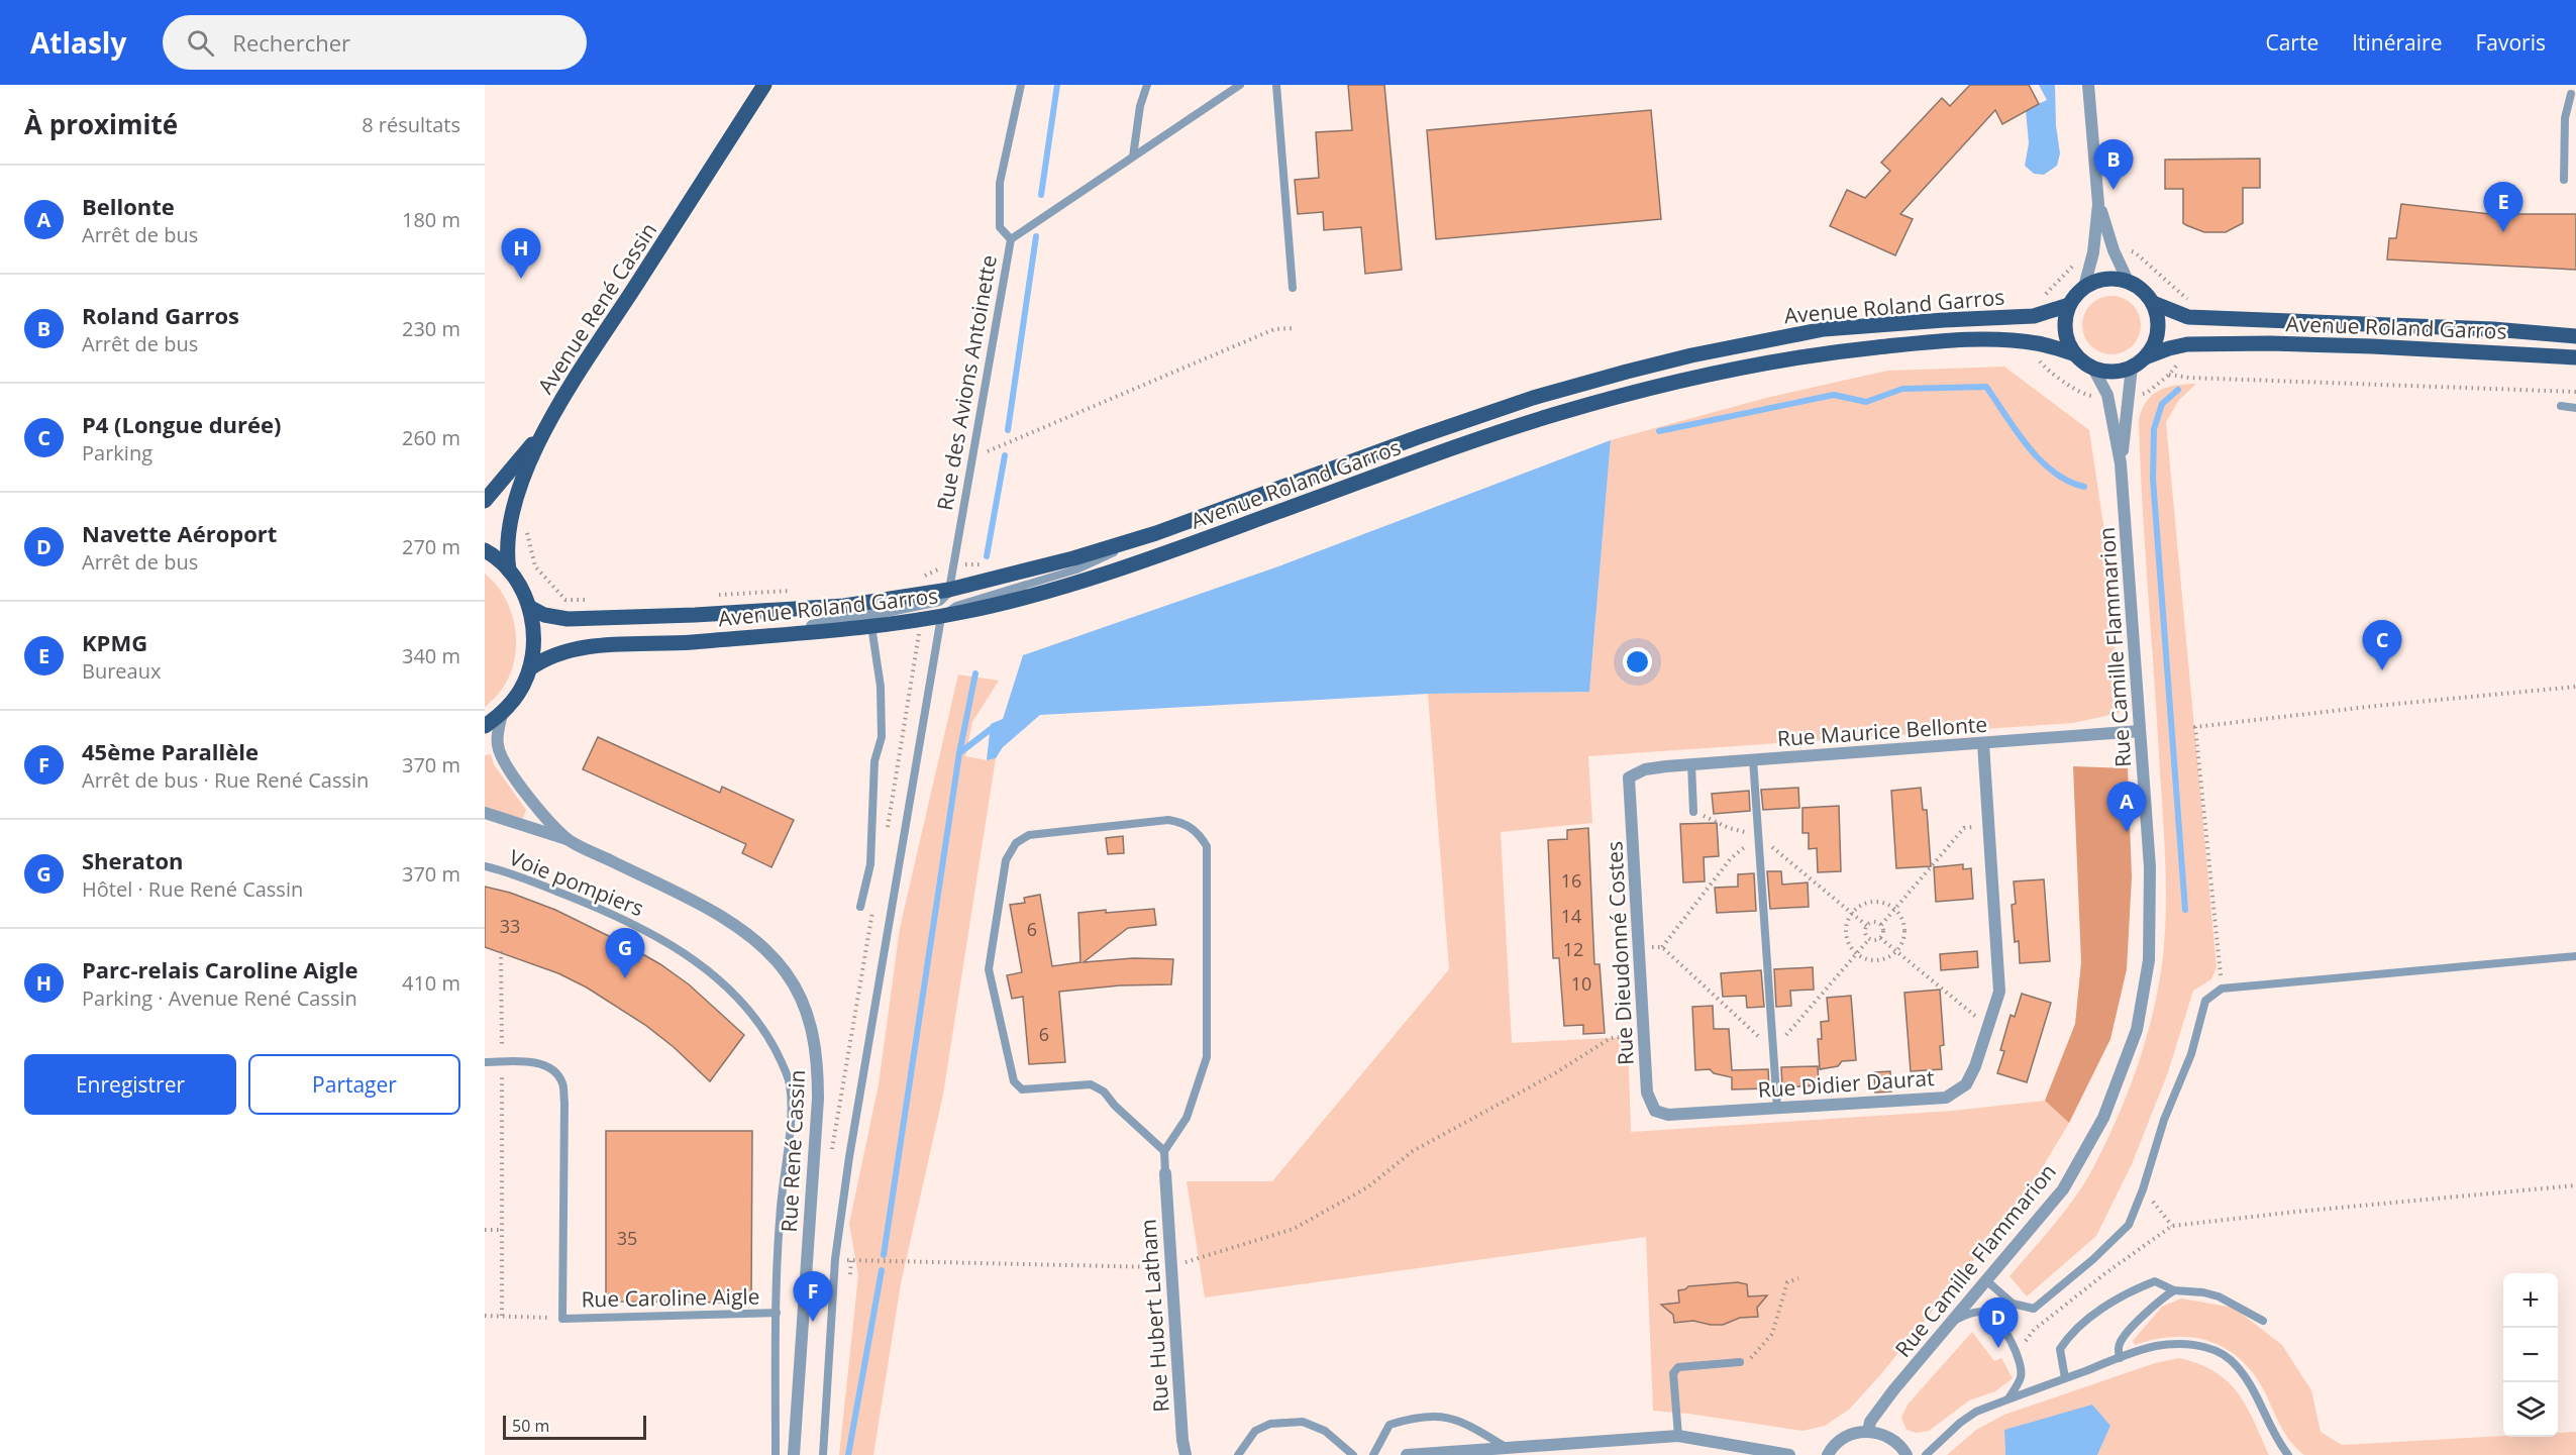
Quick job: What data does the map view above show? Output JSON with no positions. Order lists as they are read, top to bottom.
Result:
{
  "streets": {
    "main road": ["Avenue Roland Garros", "Avenue René Cassin"],
    "street": [
      "Rue Camille Flammarion",
      "Rue Maurice Bellonte",
      "Rue Dieudonné Costes",
      "Rue Didier Daurat",
      "Rue René Cassin",
      "Rue Hubert Latham"
    ],
    "lane": ["Rue des Avions Antoinette", "Voie pompiers", "Rue Caroline Aigle"]
  },
  "crossings": [
    ["Avenue Roland Garros", "Rue des Avions Antoinette"],
    ["Avenue Roland Garros", "Rue Camille Flammarion"],
    ["Rue Camille Flammarion", "Rue Maurice Bellonte"],
    ["Rue Maurice Bellonte", "Rue Dieudonné Costes"],
    ["Rue Maurice Bellonte", "Rue Didier Daurat"],
    ["Voie pompiers", "Rue Caroline Aigle"],
    ["Rue Dieudonné Costes", "Rue Didier Daurat"]
  ],
  "house_numbers": [
    "16",
    "14",
    "33",
    "6",
    "12",
    "10",
    "6",
    "35"
  ],
  "scale_bar": "50 m",
  "page": {
    "header": "Atlasly",
    "search": "Rechercher",
    "nav": ["Carte", "Itinéraire", "Favoris"],
    "heading": ["À proximité", "8 résultats"],
    "pins": [
      "B",
      "E",
      "H",
      "C",
      "A",
      "G",
      "F",
      "D"
    ],
    "list": [
      {
        "mark": "A",
        "name": "Bellonte",
        "note": "Arrêt de bus",
        "value": "180 m"
      },
      {
        "mark": "B",
        "name": "Roland Garros",
        "note": "Arrêt de bus",
        "value": "230 m"
      },
      {
        "mark": "C",
        "name": "P4 (Longue durée)",
        "note": "Parking",
        "value": "260 m"
      },
      {
        "mark": "D",
        "name": "Navette Aéroport",
        "note": "Arrêt de bus",
        "value": "270 m"
      },
      {
        "mark": "E",
        "name": "KPMG",
        "note": "Bureaux",
        "value": "340 m"
      },
      {
        "mark": "F",
        "name": "45ème Parallèle",
        "note": "Arrêt de bus · Rue René Cassin",
        "value": "370 m"
      },
      {
        "mark": "G",
        "name": "Sheraton",
        "note": "Hôtel · Rue René Cassin",
        "value": "370 m"
      },
      {
        "mark": "H",
        "name": "Parc-relais Caroline Aigle",
        "note": "Parking · Avenue René Cassin",
        "value": "410 m"
      }
    ],
    "buttons": ["Enregistrer", "Partager"],
    "map_buttons": ["+", "−"],
    "scale": "50 m"
  }
}
